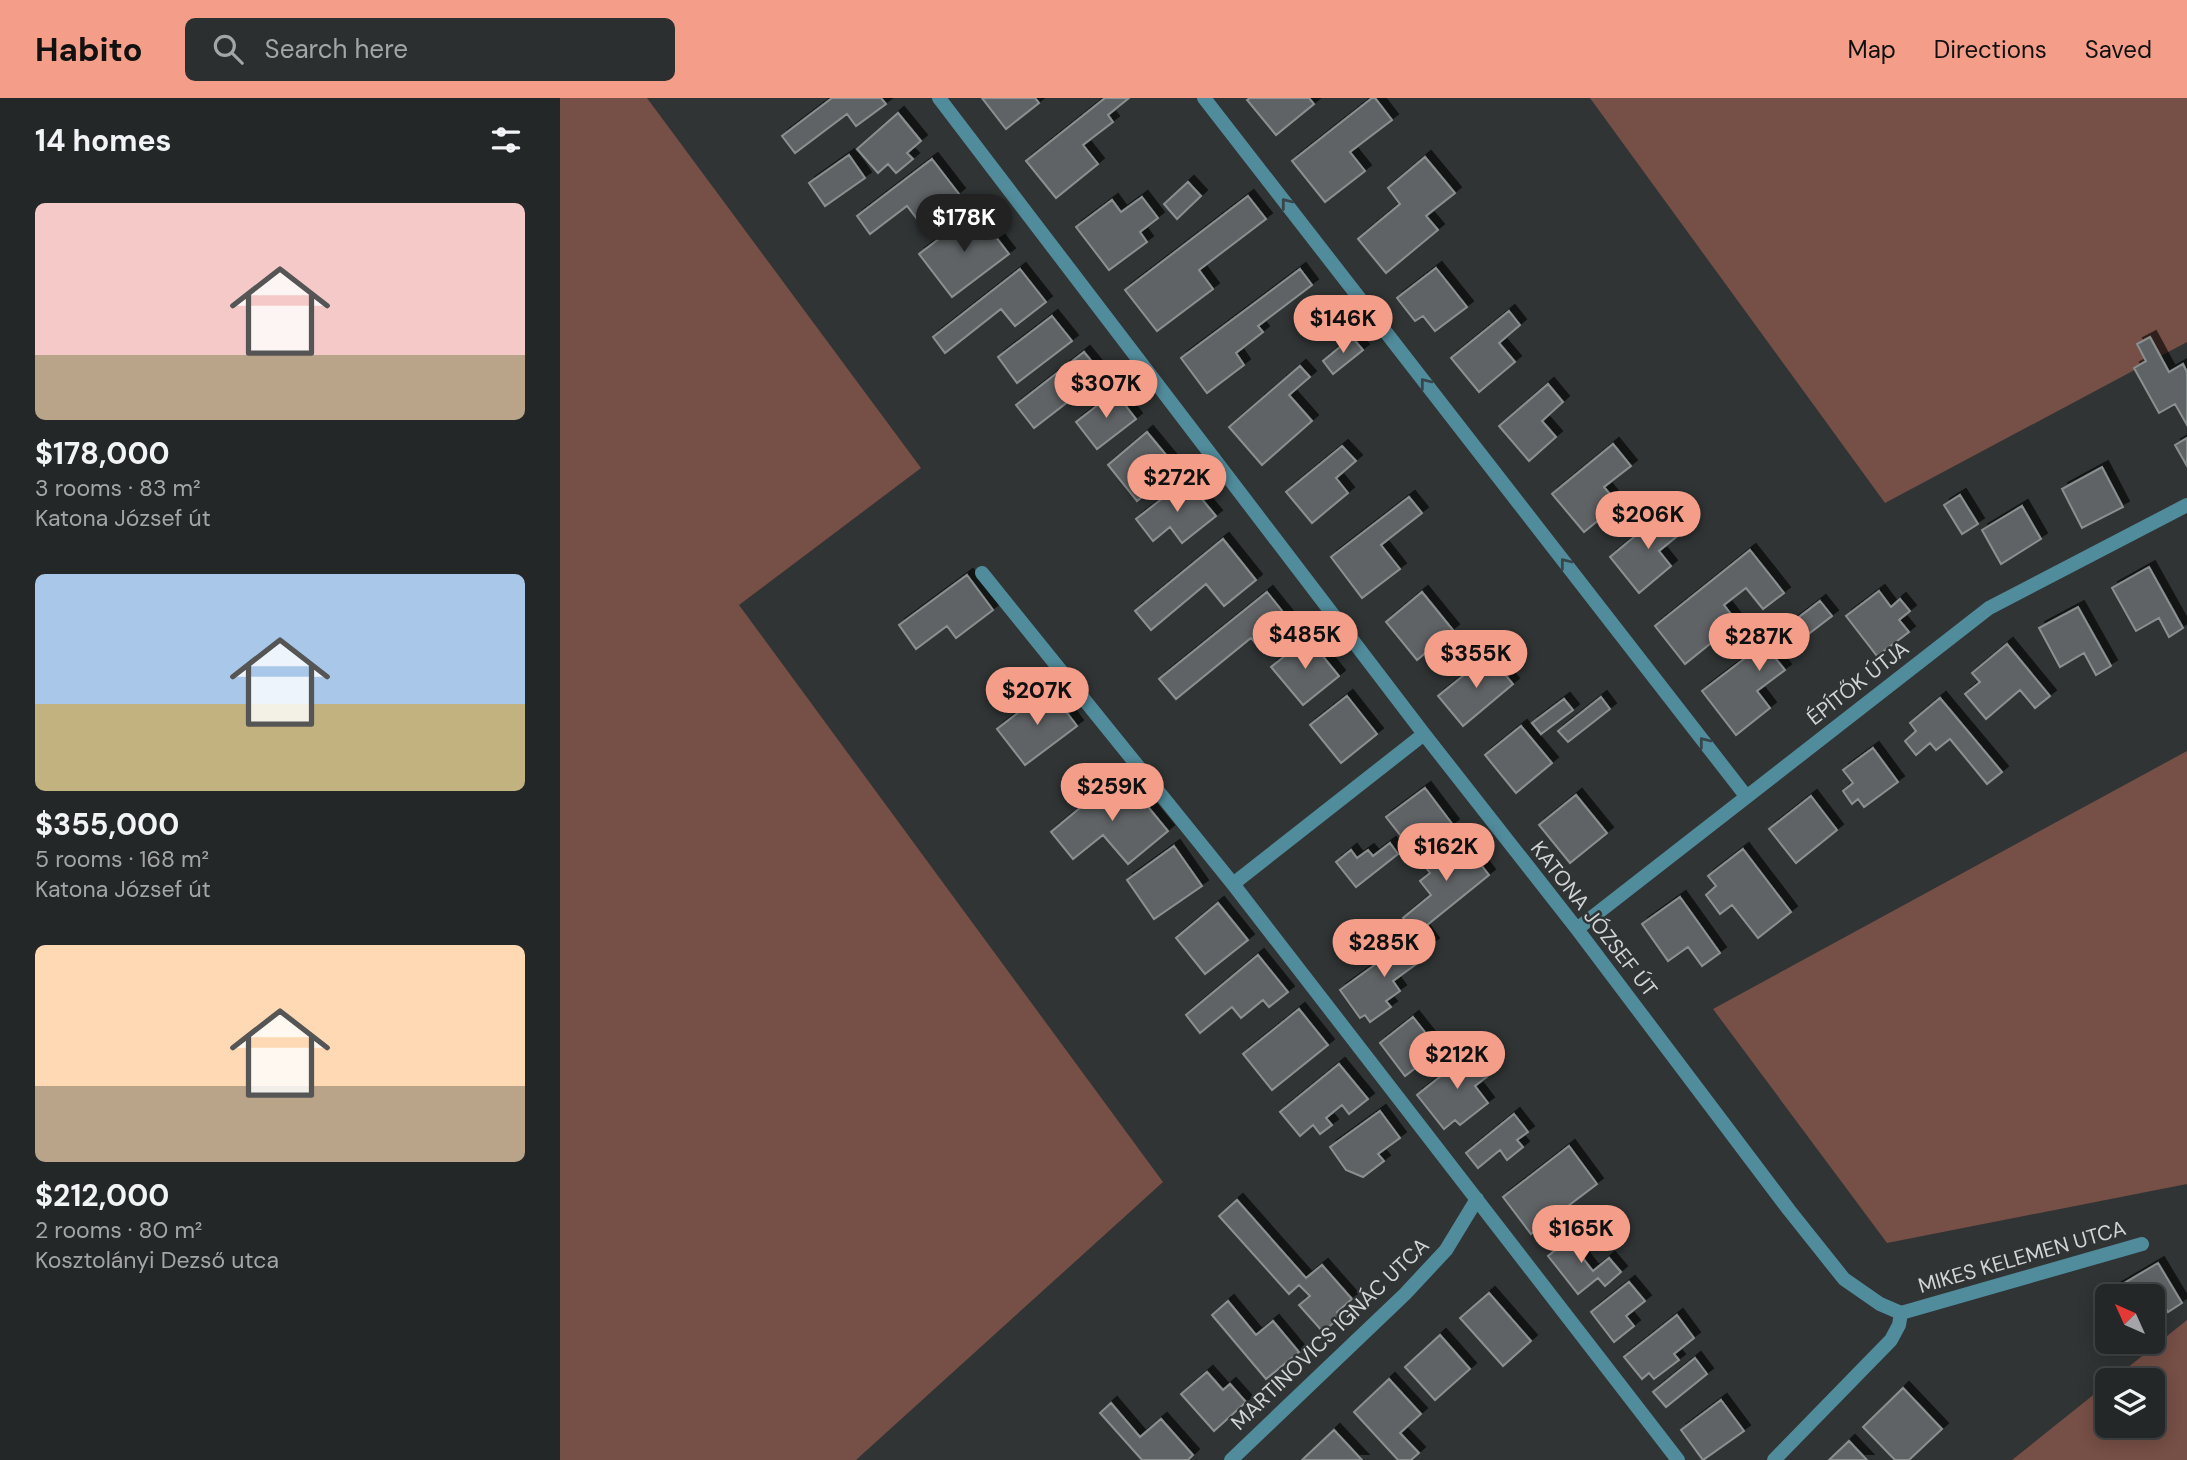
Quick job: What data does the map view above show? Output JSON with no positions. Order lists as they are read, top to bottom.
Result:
{
  "streets": {
    "street": [
      "ÉPÍTŐK ÚTJA",
      "KATONA JÓZSEF ÚT",
      "MIKES KELEMEN UTCA",
      "MARTINOVICS IGNÁC UTCA"
    ]
  },
  "crossings": [
    ["ÉPÍTŐK ÚTJA", "KATONA JÓZSEF ÚT"],
    ["KATONA JÓZSEF ÚT", "MIKES KELEMEN UTCA"]
  ],
  "north": "top left",
  "page": {
    "header": "Habito",
    "search": "Search here",
    "nav": ["Map", "Directions", "Saved"],
    "heading": "14 homes",
    "list": [
      {
        "name": "$178,000",
        "note": "3 rooms · 83 m² · Katona József út"
      },
      {
        "name": "$355,000",
        "note": "5 rooms · 168 m² · Katona József út"
      },
      {
        "name": "$212,000",
        "note": "2 rooms · 80 m² · Kosztolányi Dezső utca"
      }
    ],
    "price": [
      "$178K",
      "$146K",
      "$307K",
      "$272K",
      "$206K",
      "$485K",
      "$287K",
      "$355K",
      "$207K",
      "$259K",
      "$162K",
      "$285K",
      "$212K",
      "$165K"
    ]
  }
}
